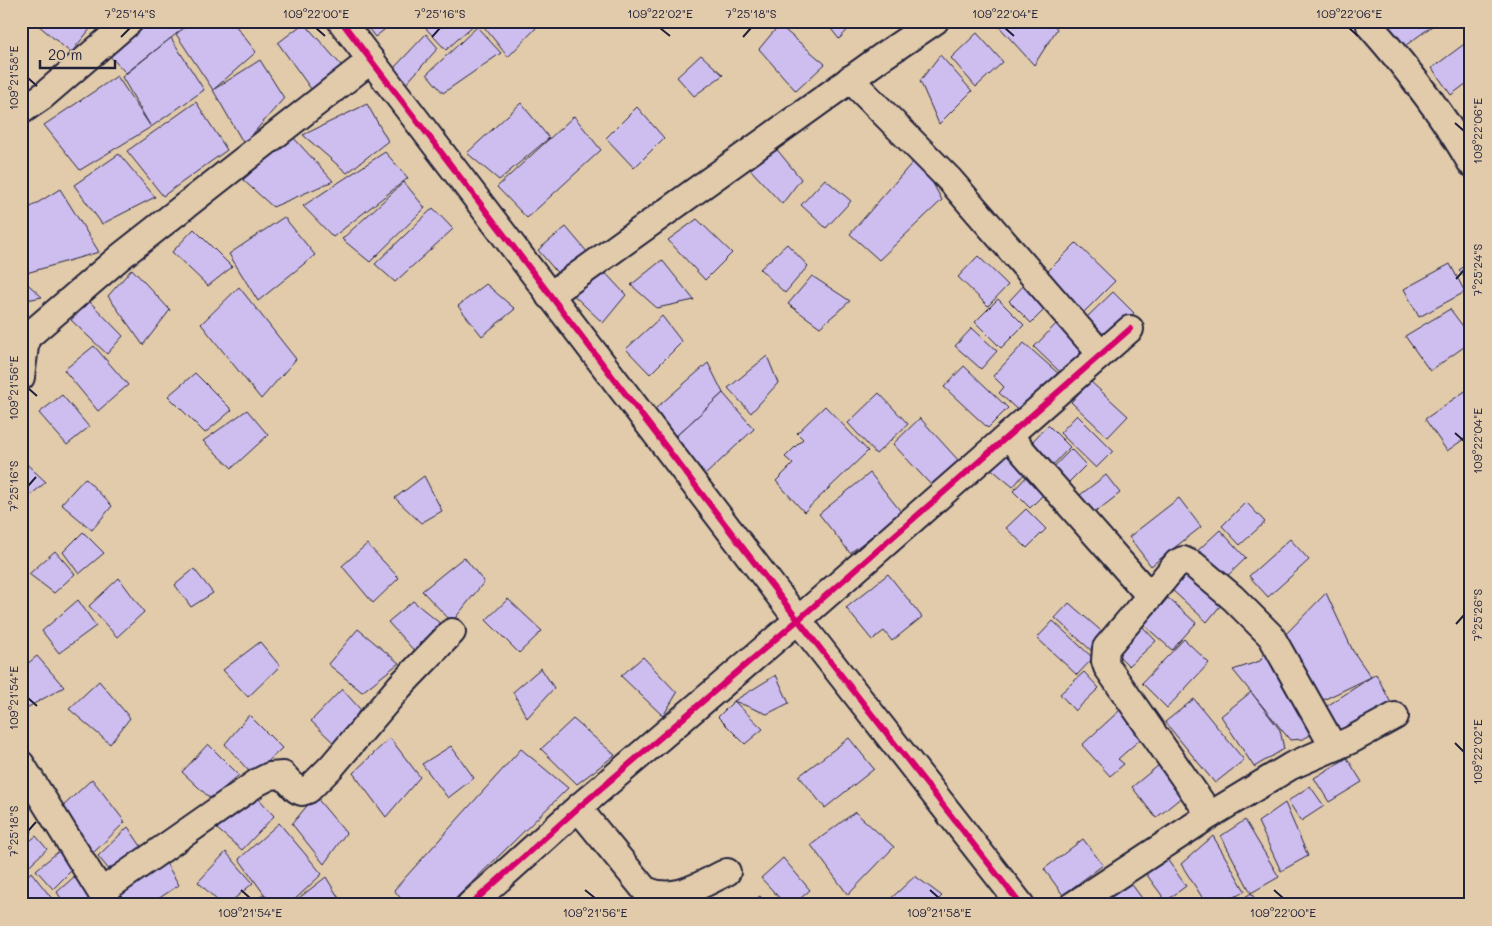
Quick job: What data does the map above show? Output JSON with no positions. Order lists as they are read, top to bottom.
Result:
{
  "scale_bar": "20 m",
  "coordinates": [
    "7°25'14\"S",
    "109°22'00\"E",
    "7°25'16\"S",
    "109°22'02\"E",
    "7°25'18\"S",
    "109°22'04\"E",
    "109°22'06\"E",
    "109°21'58\"E",
    "7°25'24\"S",
    "109°21'56\"E",
    "7°25'26\"S",
    "109°21'54\"E"
  ]
}
